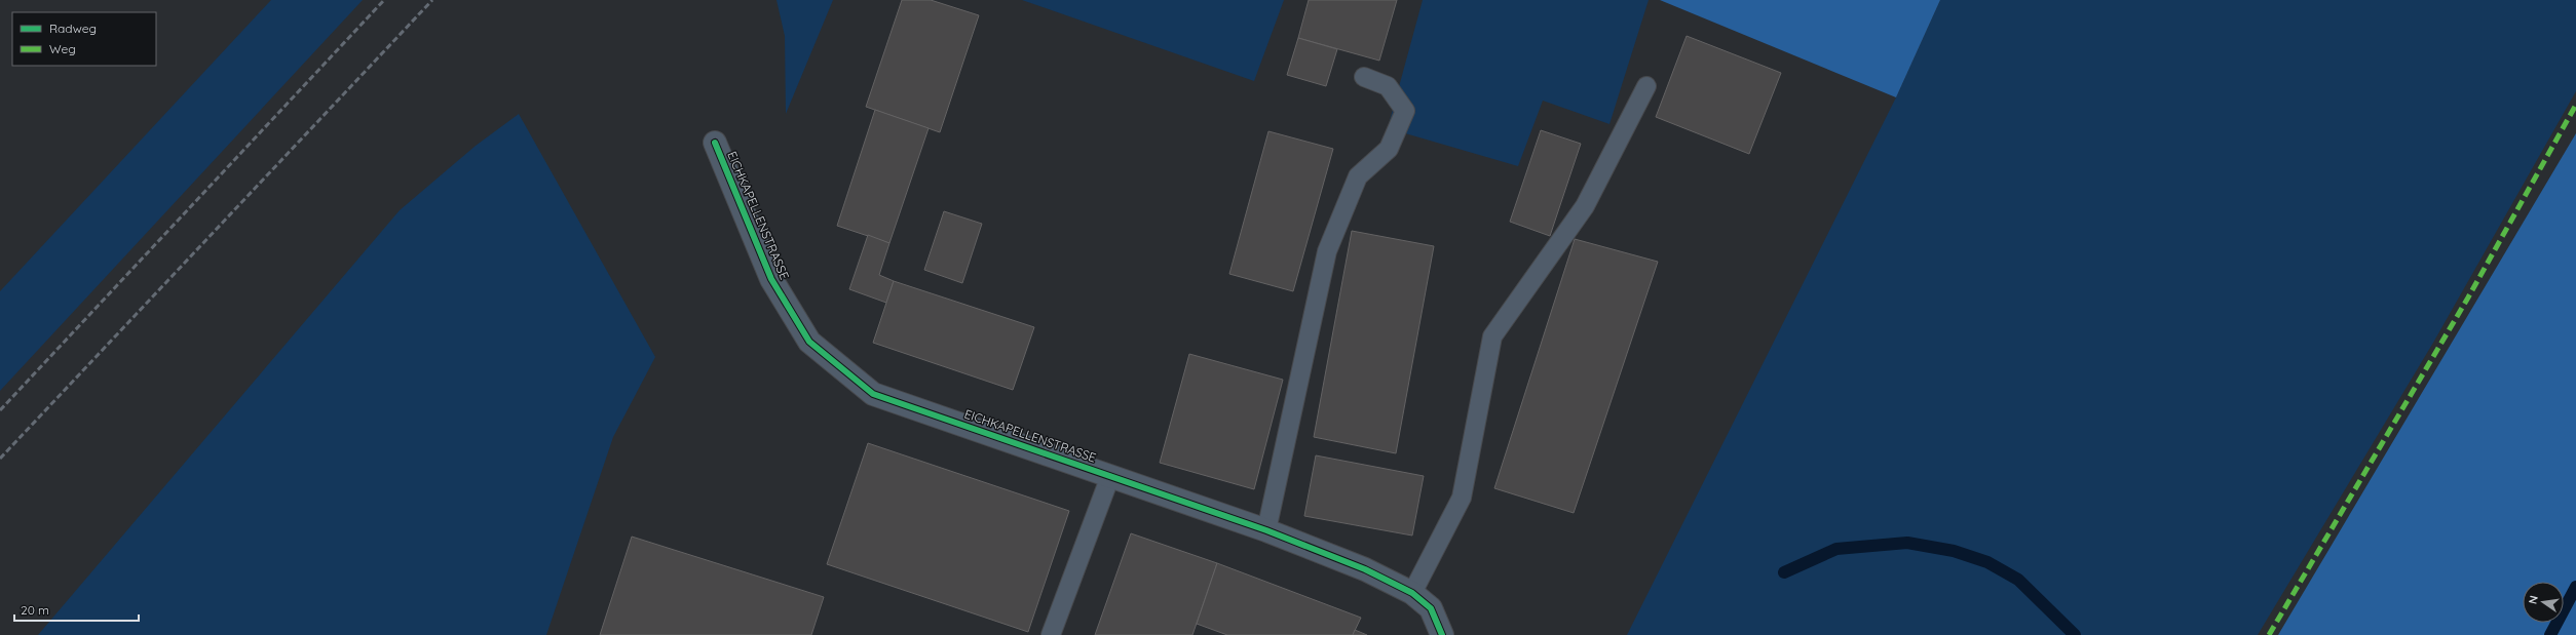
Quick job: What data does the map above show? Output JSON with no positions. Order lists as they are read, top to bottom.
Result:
{
  "streets": {
    "street": ["EICHKAPELLENSTRASSE"]
  },
  "legend": ["Radweg", "Weg"],
  "scale_bar": "20 m",
  "north": "left"
}
